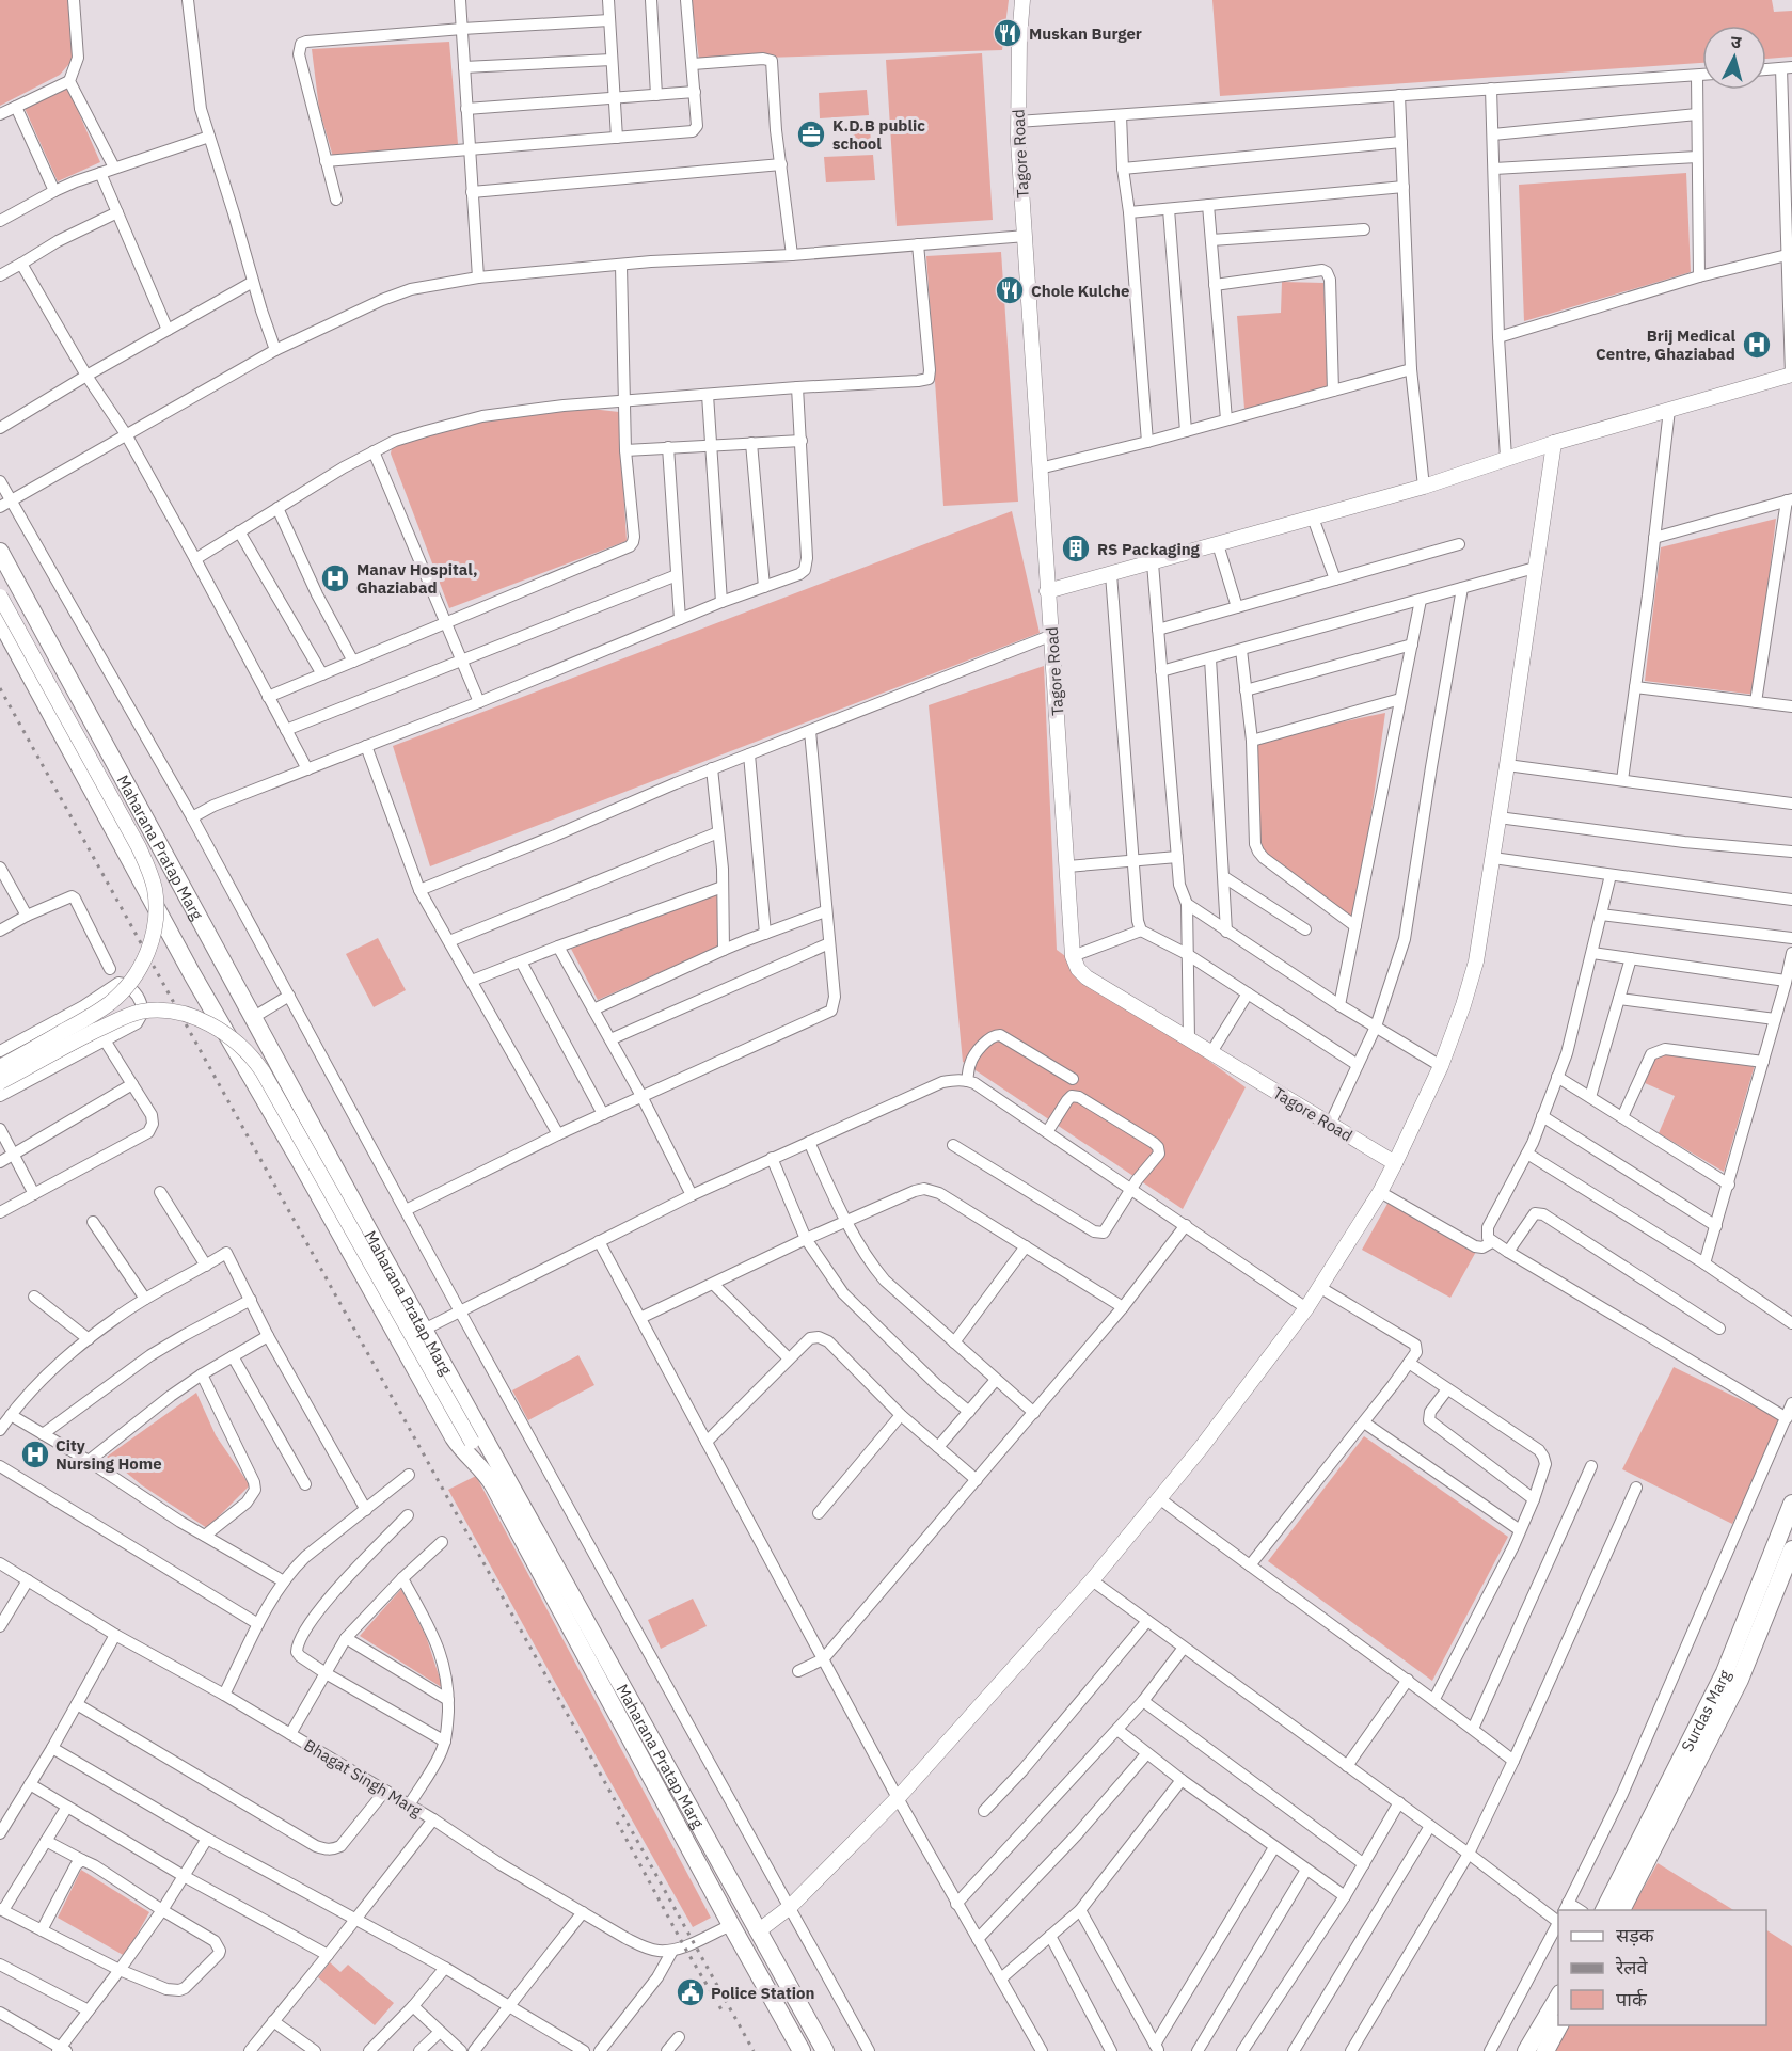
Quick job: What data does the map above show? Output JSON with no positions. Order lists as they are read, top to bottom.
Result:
{
  "streets": {
    "main road": ["Maharana Pratap Marg", "Surdas Marg"],
    "street": ["Tagore Road", "Bhagat Singh Marg"]
  },
  "places": {
    "restaurant": ["Muskan Burger", "Chole Kulche"],
    "office": ["K.D.B public school"],
    "hospital": ["Brij Medical Centre, Ghaziabad", "Manav Hospital, Ghaziabad", "City Nursing Home"],
    "building": ["RS Packaging"],
    "public building": ["Police Station"]
  },
  "legend": ["सड़क", "रेलवे", "पार्क"],
  "north": "top"
}
